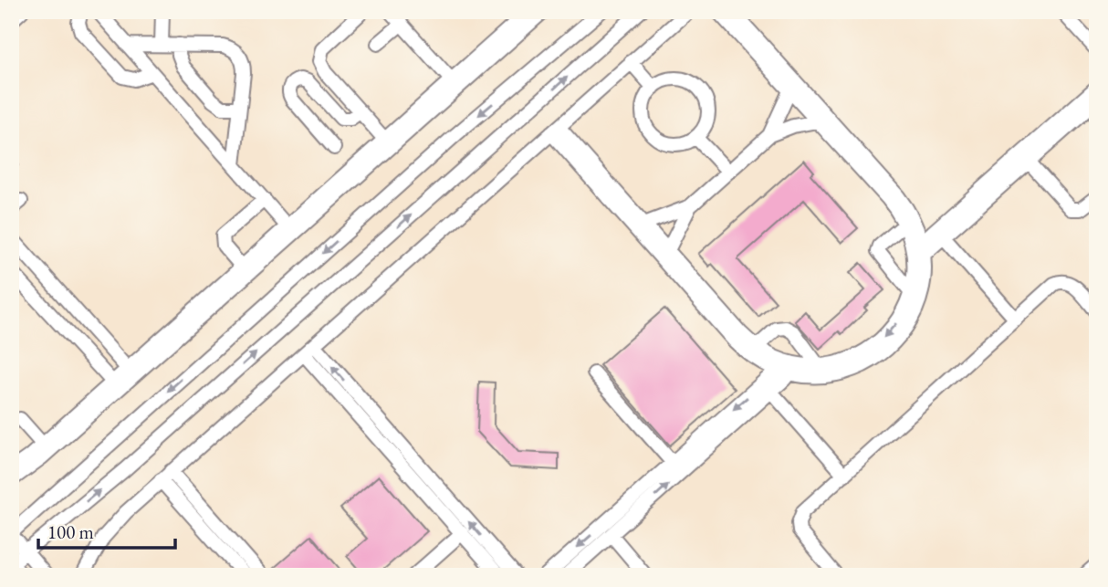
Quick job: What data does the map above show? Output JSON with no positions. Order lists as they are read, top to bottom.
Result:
{
  "scale_bar": "100 m"
}
